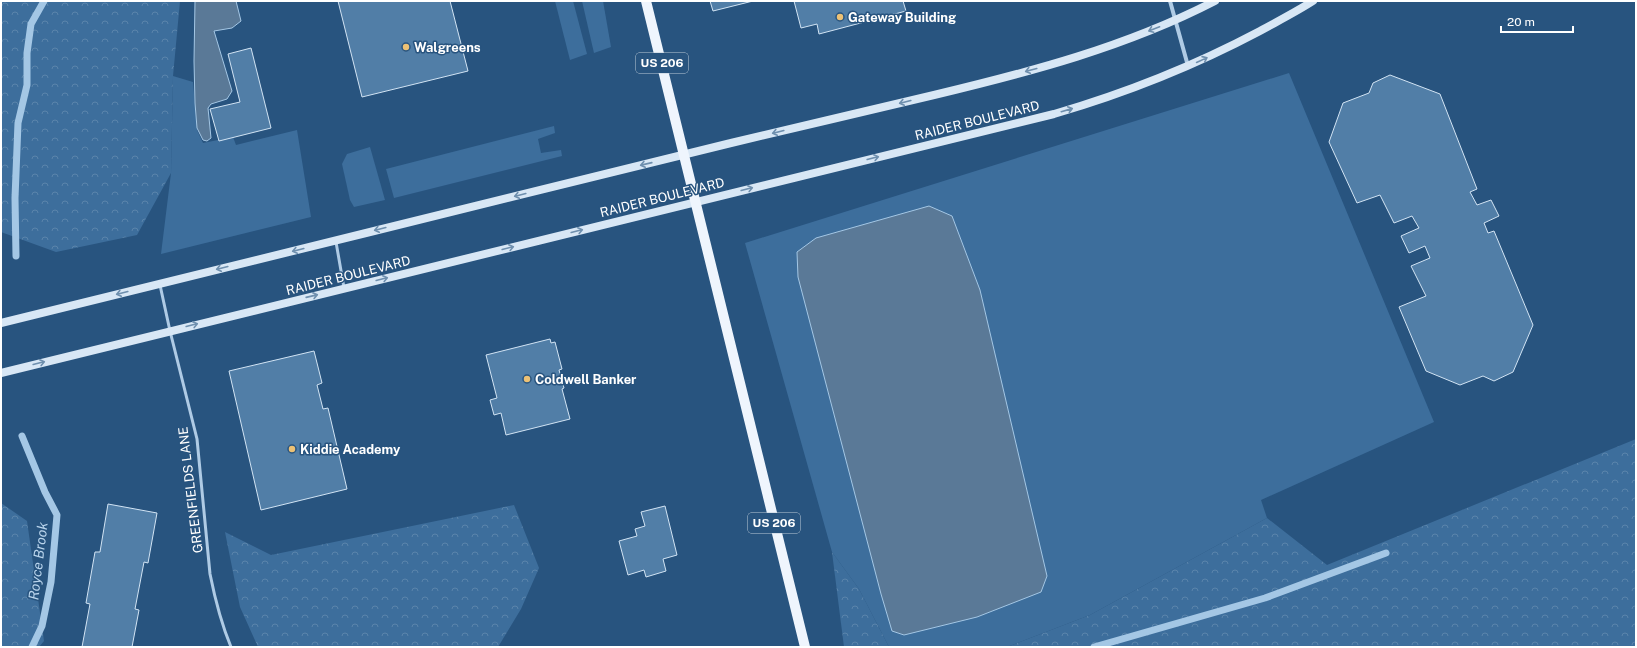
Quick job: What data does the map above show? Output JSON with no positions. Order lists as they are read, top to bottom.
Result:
{
  "streets": {
    "main road": ["US 206"],
    "street": ["RAIDER BOULEVARD"],
    "lane": ["GREENFIELDS LANE"]
  },
  "crossings": [
    ["US 206", "RAIDER BOULEVARD"],
    ["RAIDER BOULEVARD", "GREENFIELDS LANE"]
  ],
  "water": ["Royce Brook"],
  "places": [
    "Gateway Building",
    "Walgreens",
    "Coldwell Banker",
    "Kiddie Academy"
  ],
  "scale_bar": "20 m"
}
